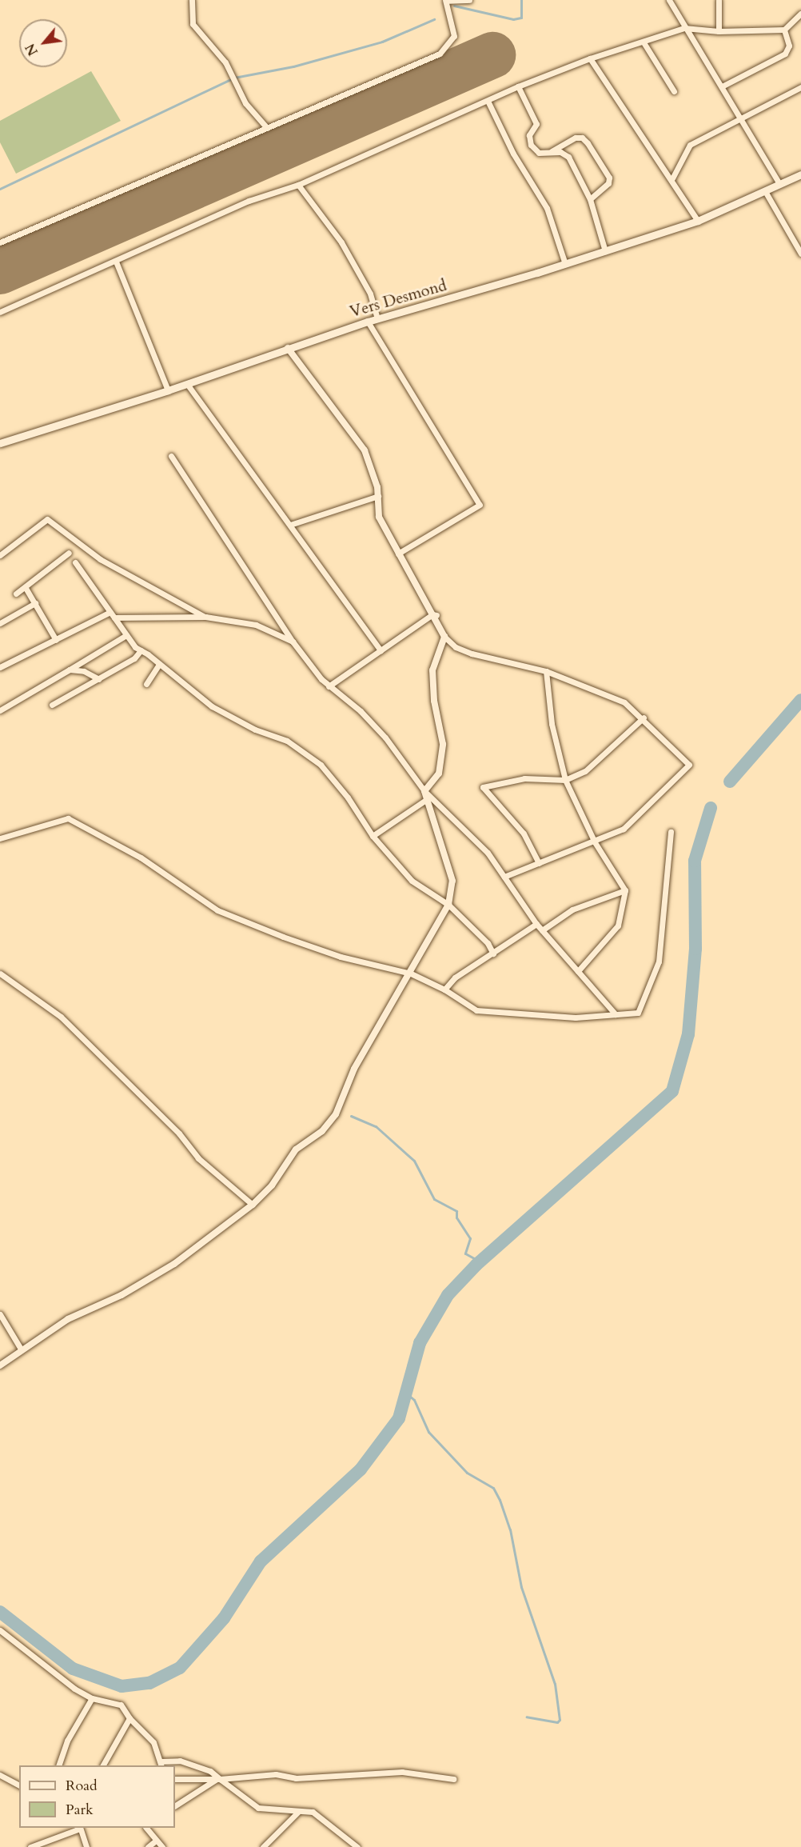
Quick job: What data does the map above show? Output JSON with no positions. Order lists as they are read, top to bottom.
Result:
{
  "streets": {
    "main road": ["Vers Desmond"]
  },
  "legend": ["Road", "Park"],
  "north": "bottom left"
}
